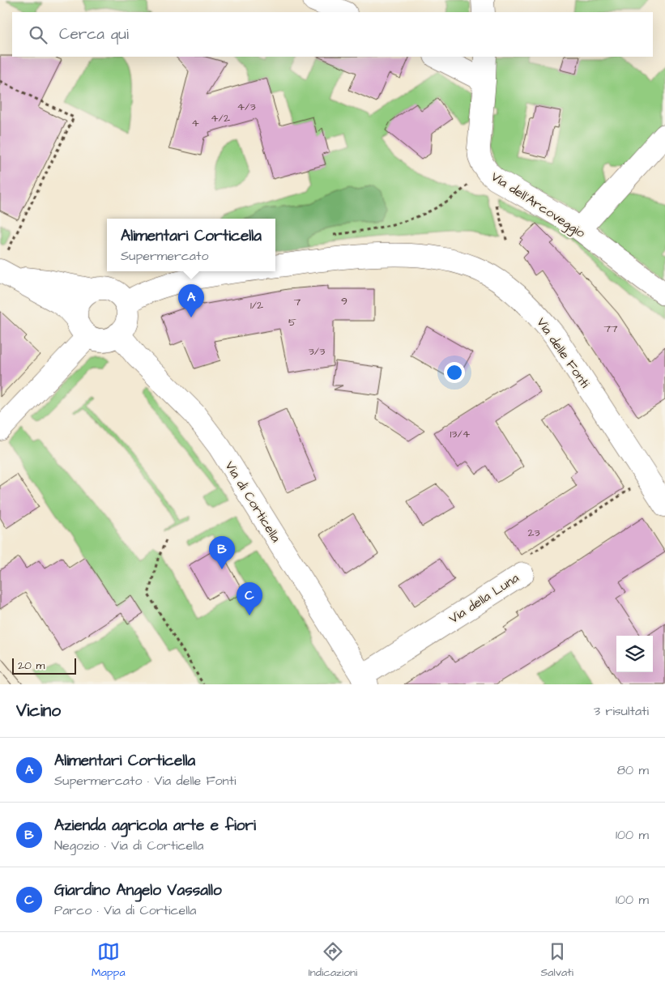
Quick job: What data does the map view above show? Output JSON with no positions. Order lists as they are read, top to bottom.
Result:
{
  "streets": {
    "street": [
      "Via dell'Arcoveggio",
      "Via delle Fonti",
      "Via di Corticella",
      "Via della Luna"
    ]
  },
  "crossings": [
    ["Via di Corticella", "Via della Luna"]
  ],
  "house_numbers": [
    "4/3",
    "4/2",
    "4",
    "9",
    "7",
    "1/2",
    "5",
    "77",
    "3/3",
    "13/4",
    "23"
  ],
  "scale_bar": "20 m",
  "page": {
    "search": "Cerca qui",
    "popup": ["Alimentari Corticella", "Supermercato"],
    "pins": ["A", "B", "C"],
    "scale": "20 m",
    "heading": ["Vicino", "3 risultati"],
    "list": [
      {
        "mark": "A",
        "name": "Alimentari Corticella",
        "note": "Supermercato · Via delle Fonti",
        "value": "80 m"
      },
      {
        "mark": "B",
        "name": "Azienda agricola arte e fiori",
        "note": "Negozio · Via di Corticella",
        "value": "100 m"
      },
      {
        "mark": "C",
        "name": "Giardino Angelo Vassallo",
        "note": "Parco · Via di Corticella",
        "value": "100 m"
      }
    ],
    "nav": ["Mappa", "Indicazioni", "Salvati"]
  }
}
